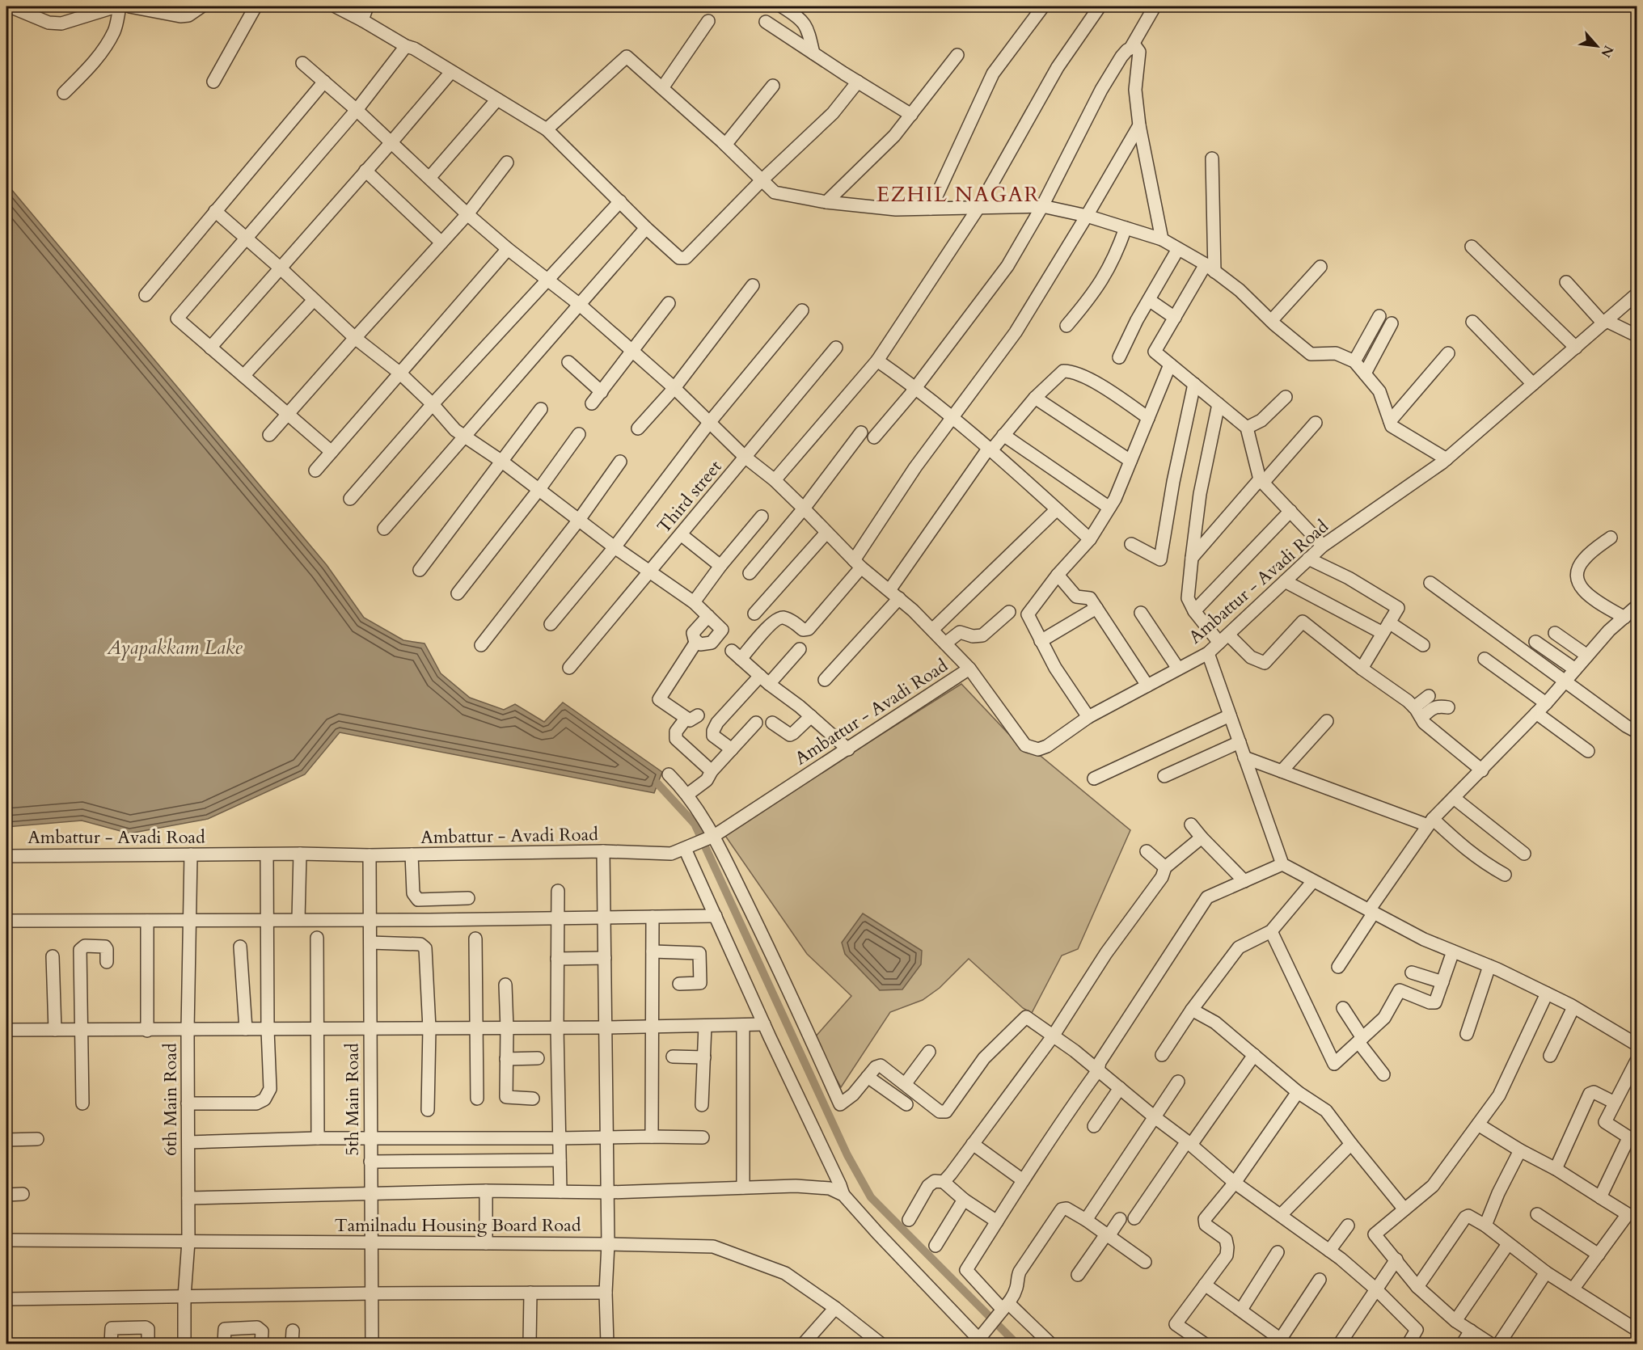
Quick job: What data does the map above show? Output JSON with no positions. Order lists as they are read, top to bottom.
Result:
{
  "streets": {
    "street": [
      "Third street",
      "Ambattur - Avadi Road",
      "6th Main Road",
      "5th Main Road",
      "Tamilnadu Housing Board Road"
    ]
  },
  "crossings": [
    ["Ambattur - Avadi Road", "6th Main Road"],
    ["Ambattur - Avadi Road", "5th Main Road"],
    ["6th Main Road", "Tamilnadu Housing Board Road"],
    ["5th Main Road", "Tamilnadu Housing Board Road"]
  ],
  "districts": ["EZHIL NAGAR"],
  "water": ["Ayapakkam Lake"],
  "north": "bottom right"
}
